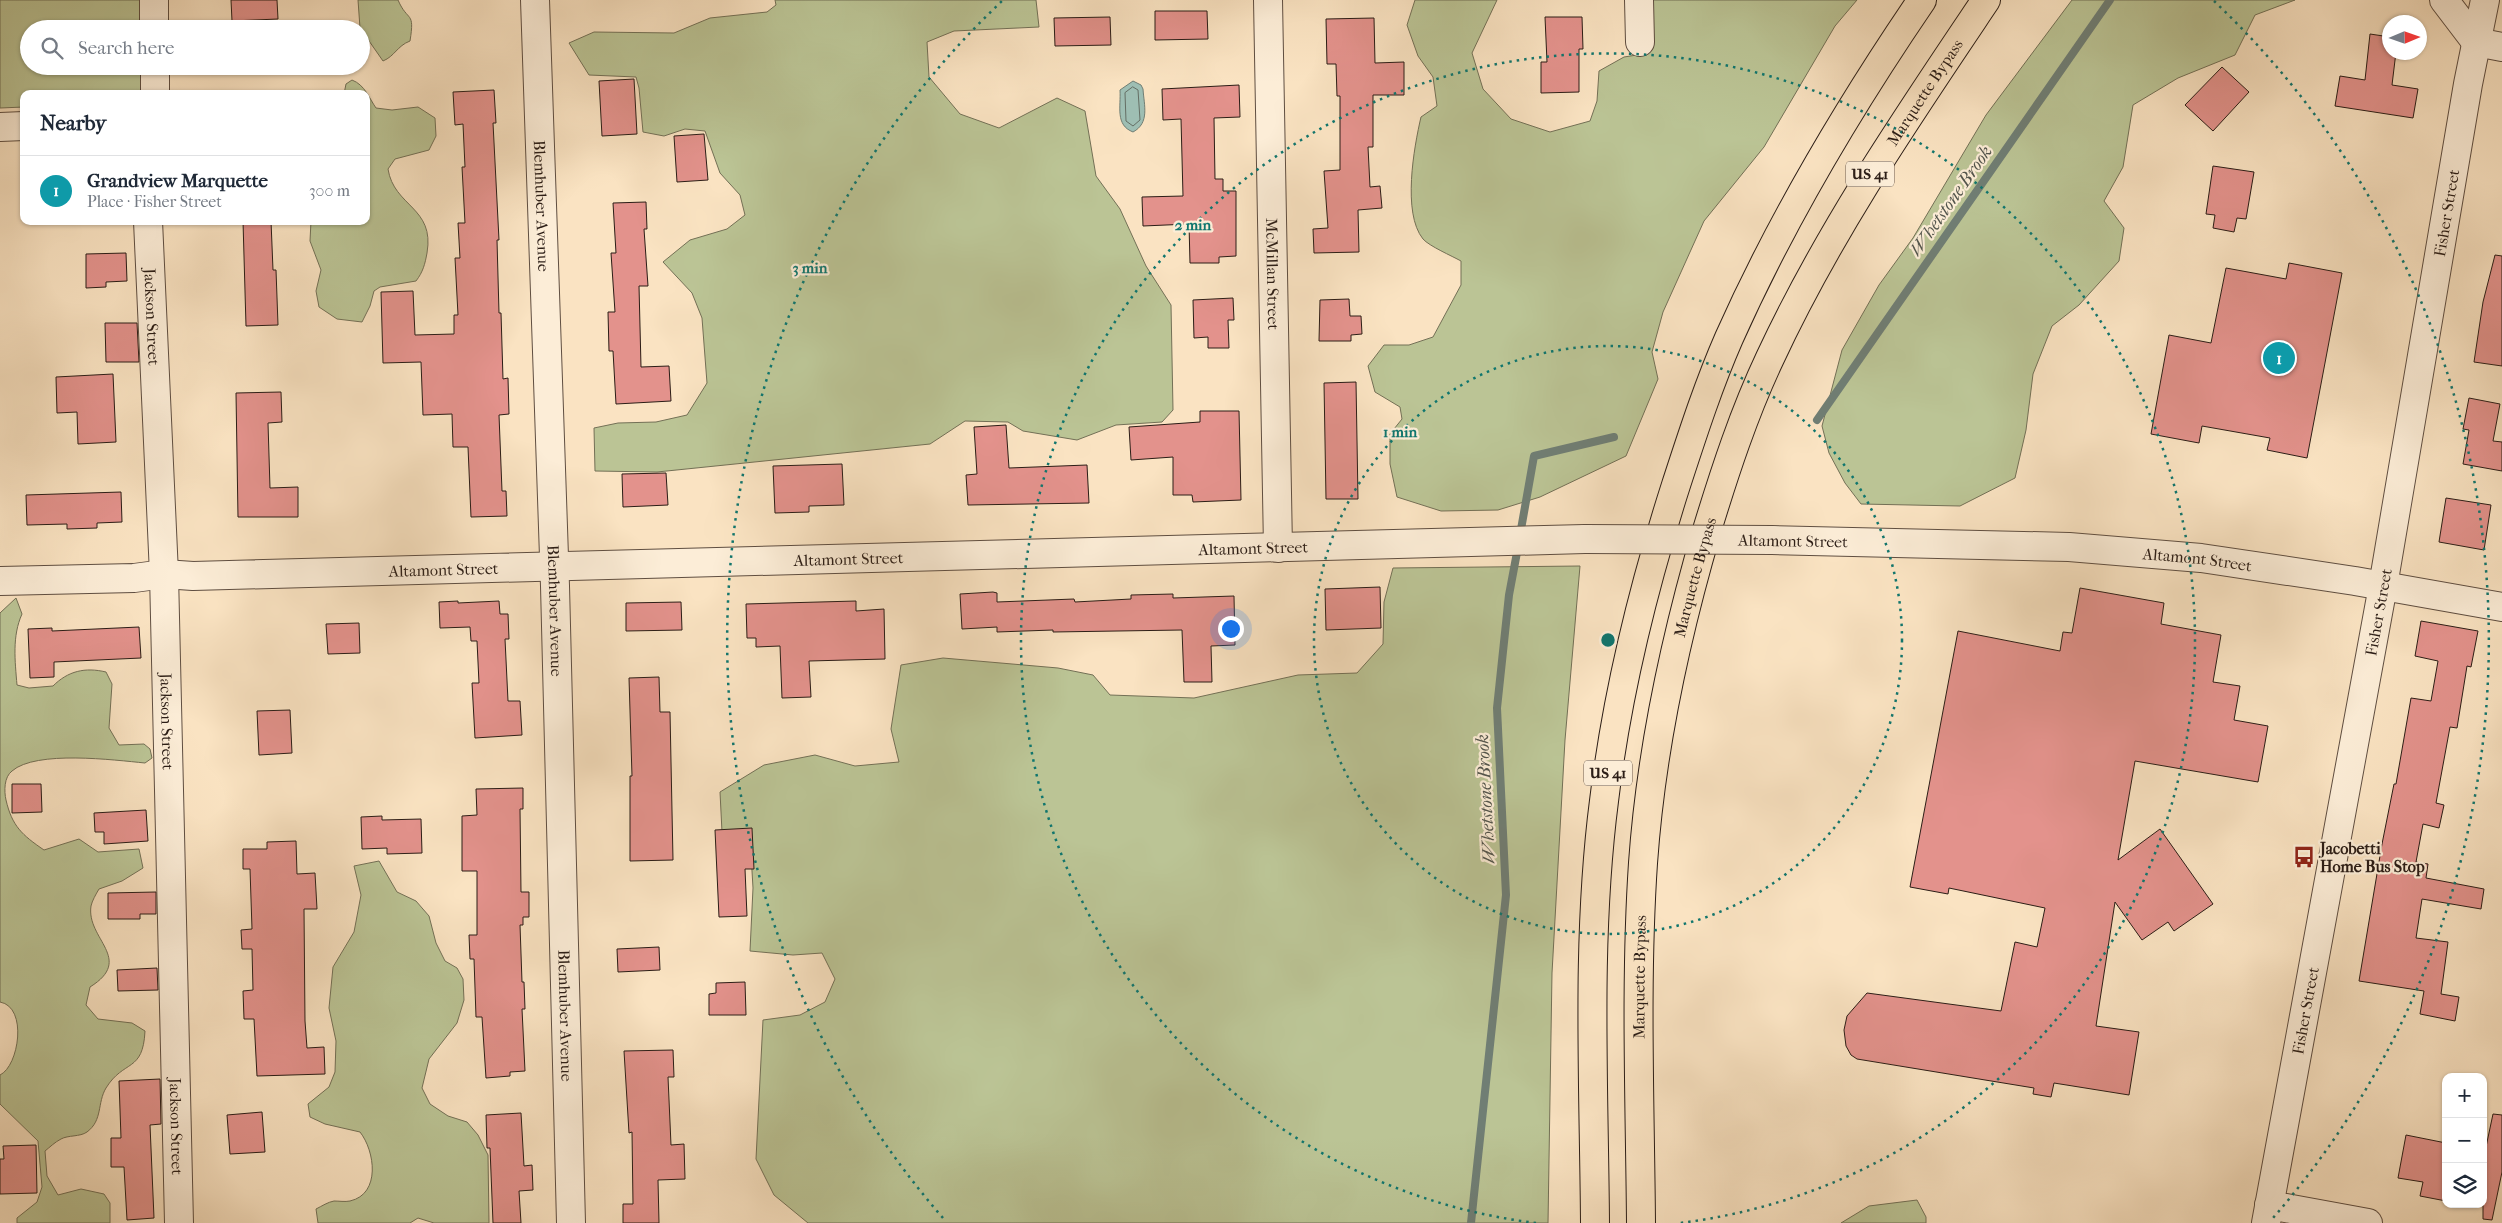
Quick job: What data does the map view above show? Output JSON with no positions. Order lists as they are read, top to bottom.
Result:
{
  "streets": {
    "highway": ["Marquette Bypass", "US 41"],
    "street": [
      "Blemhuber Avenue",
      "Fisher Street",
      "McMillan Street",
      "Jackson Street",
      "Altamont Street"
    ]
  },
  "crossings": [
    ["Blemhuber Avenue", "Altamont Street"],
    ["Fisher Street", "Altamont Street"],
    ["McMillan Street", "Altamont Street"],
    ["Jackson Street", "Altamont Street"]
  ],
  "water": ["Whetstone Brook"],
  "places": {
    "bus stop": ["Jacobetti Home Bus Stop"]
  },
  "north": "right",
  "page": {
    "search": "Search here",
    "heading": "Nearby",
    "list": [
      {
        "mark": "1",
        "name": "Grandview Marquette",
        "note": "Place · Fisher Street",
        "value": "300 m"
      }
    ],
    "pins": "1",
    "map_buttons": ["+", "−"]
  },
  "rings": ["2 min", "3 min", "1 min"]
}
